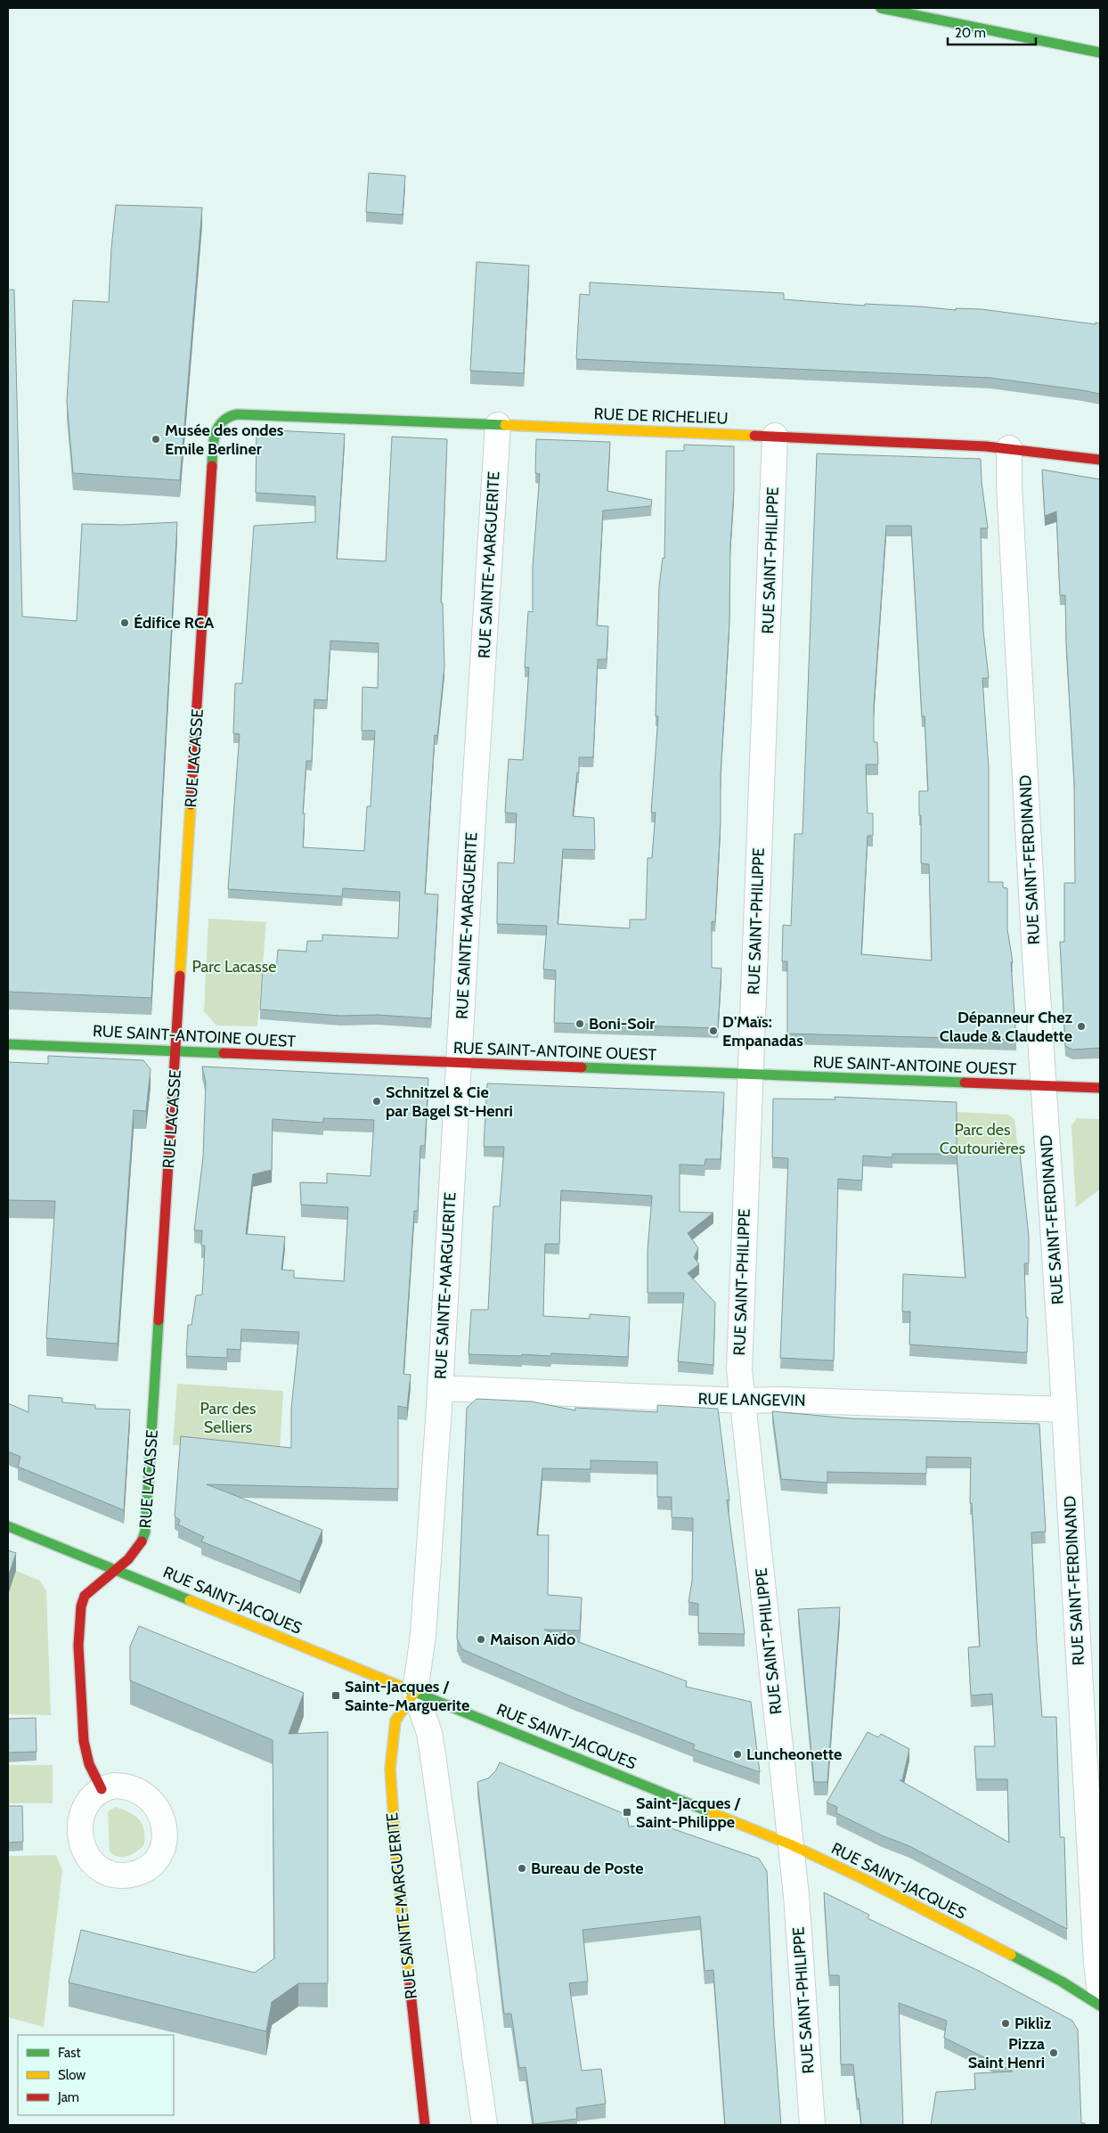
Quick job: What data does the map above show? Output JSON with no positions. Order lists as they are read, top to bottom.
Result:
{
  "streets": {
    "main road": [
      "RUE DE RICHELIEU",
      "RUE SAINTE-MARGUERITE",
      "RUE LACASSE",
      "RUE SAINT-ANTOINE OUEST",
      "RUE SAINT-JACQUES"
    ],
    "street": ["RUE SAINT-PHILIPPE", "RUE SAINT-FERDINAND", "RUE LANGEVIN"]
  },
  "crossings": [
    ["RUE DE RICHELIEU", "RUE SAINT-PHILIPPE"],
    ["RUE DE RICHELIEU", "RUE SAINTE-MARGUERITE"],
    ["RUE DE RICHELIEU", "RUE LACASSE"],
    ["RUE DE RICHELIEU", "RUE SAINT-FERDINAND"],
    ["RUE SAINT-PHILIPPE", "RUE SAINT-ANTOINE OUEST"],
    ["RUE SAINT-PHILIPPE", "RUE LANGEVIN"],
    ["RUE SAINT-PHILIPPE", "RUE SAINT-JACQUES"],
    ["RUE SAINTE-MARGUERITE", "RUE SAINT-ANTOINE OUEST"],
    ["RUE SAINTE-MARGUERITE", "RUE LANGEVIN"],
    ["RUE SAINTE-MARGUERITE", "RUE SAINT-JACQUES"],
    ["RUE LACASSE", "RUE SAINT-ANTOINE OUEST"],
    ["RUE LACASSE", "RUE SAINT-JACQUES"],
    ["RUE SAINT-FERDINAND", "RUE SAINT-ANTOINE OUEST"],
    ["RUE SAINT-FERDINAND", "RUE LANGEVIN"]
  ],
  "parks": ["Parc Lacasse", "Parc des Coutourières", "Parc des Selliers"],
  "places": {
    "other": [
      "Musée des ondes Emile Berliner",
      "Édifice RCA",
      "Boni-Soir",
      "Dépanneur Chez Claude & Claudette",
      "D'Maïs: Empanadas",
      "Schnitzel & Cie par Bagel St-Henri",
      "Maison Aïdo",
      "Luncheonette",
      "Bureau de Poste",
      "Piklìz",
      "Pizza Saint Henri"
    ],
    "transit": ["Saint-Jacques / Sainte-Marguerite", "Saint-Jacques / Saint-Philippe"]
  },
  "legend": ["Fast", "Slow", "Jam"],
  "scale_bar": "20 m"
}
